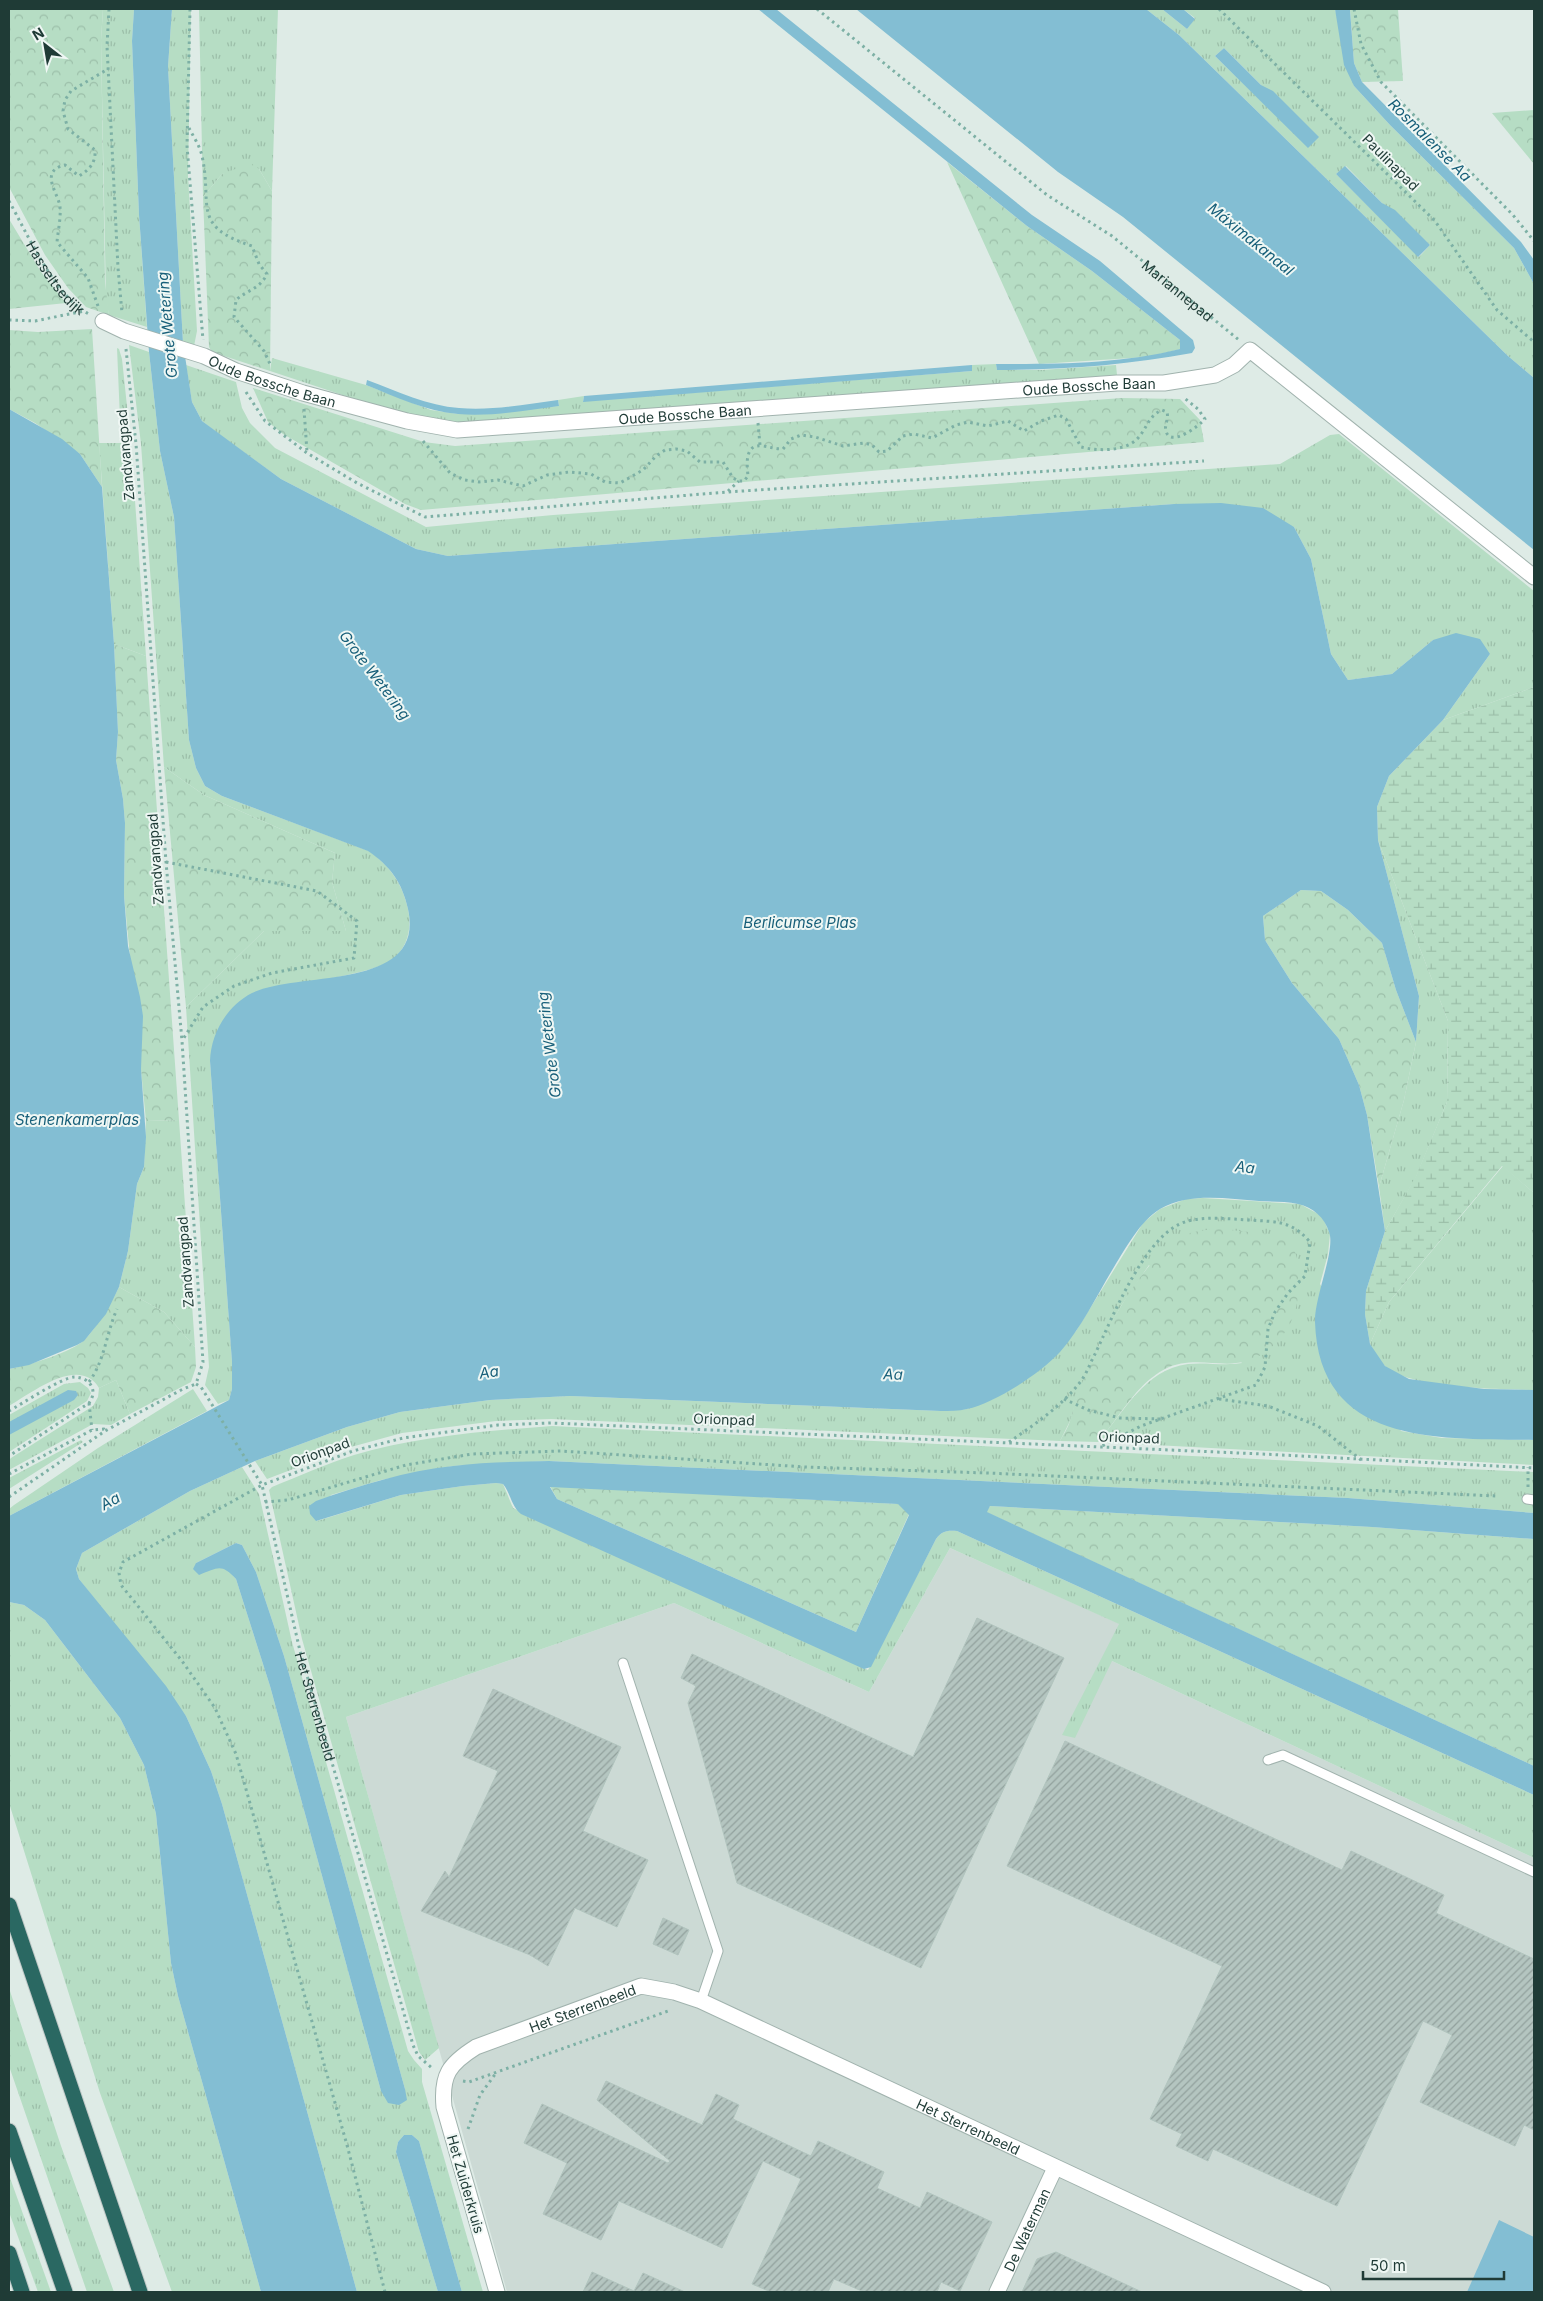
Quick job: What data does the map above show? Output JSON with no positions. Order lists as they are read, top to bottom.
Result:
{
  "streets": {
    "street": [
      "Hasseltsedijk",
      "Oude Bossche Baan",
      "Het Sterrenbeeld",
      "Het Zuiderkruis",
      "De Waterman"
    ],
    "path": [
      "Paulinapad",
      "Mariannepad",
      "Zandvangpad",
      "Orionpad"
    ]
  },
  "crossings": [
    ["Hasseltsedijk", "Oude Bossche Baan"],
    ["Hasseltsedijk", "Zandvangpad"],
    ["Mariannepad", "Oude Bossche Baan"],
    ["Oude Bossche Baan", "Zandvangpad"],
    ["Orionpad", "Het Sterrenbeeld"],
    ["Het Sterrenbeeld", "Het Zuiderkruis"],
    ["Het Sterrenbeeld", "De Waterman"]
  ],
  "water": [
    "Rosmalense Aa",
    "Máximakanaal",
    "Grote Wetering",
    "Berlicumse Plas",
    "Stenenkamerplas",
    "Aa"
  ],
  "scale_bar": "50 m",
  "north": "top left"
}
